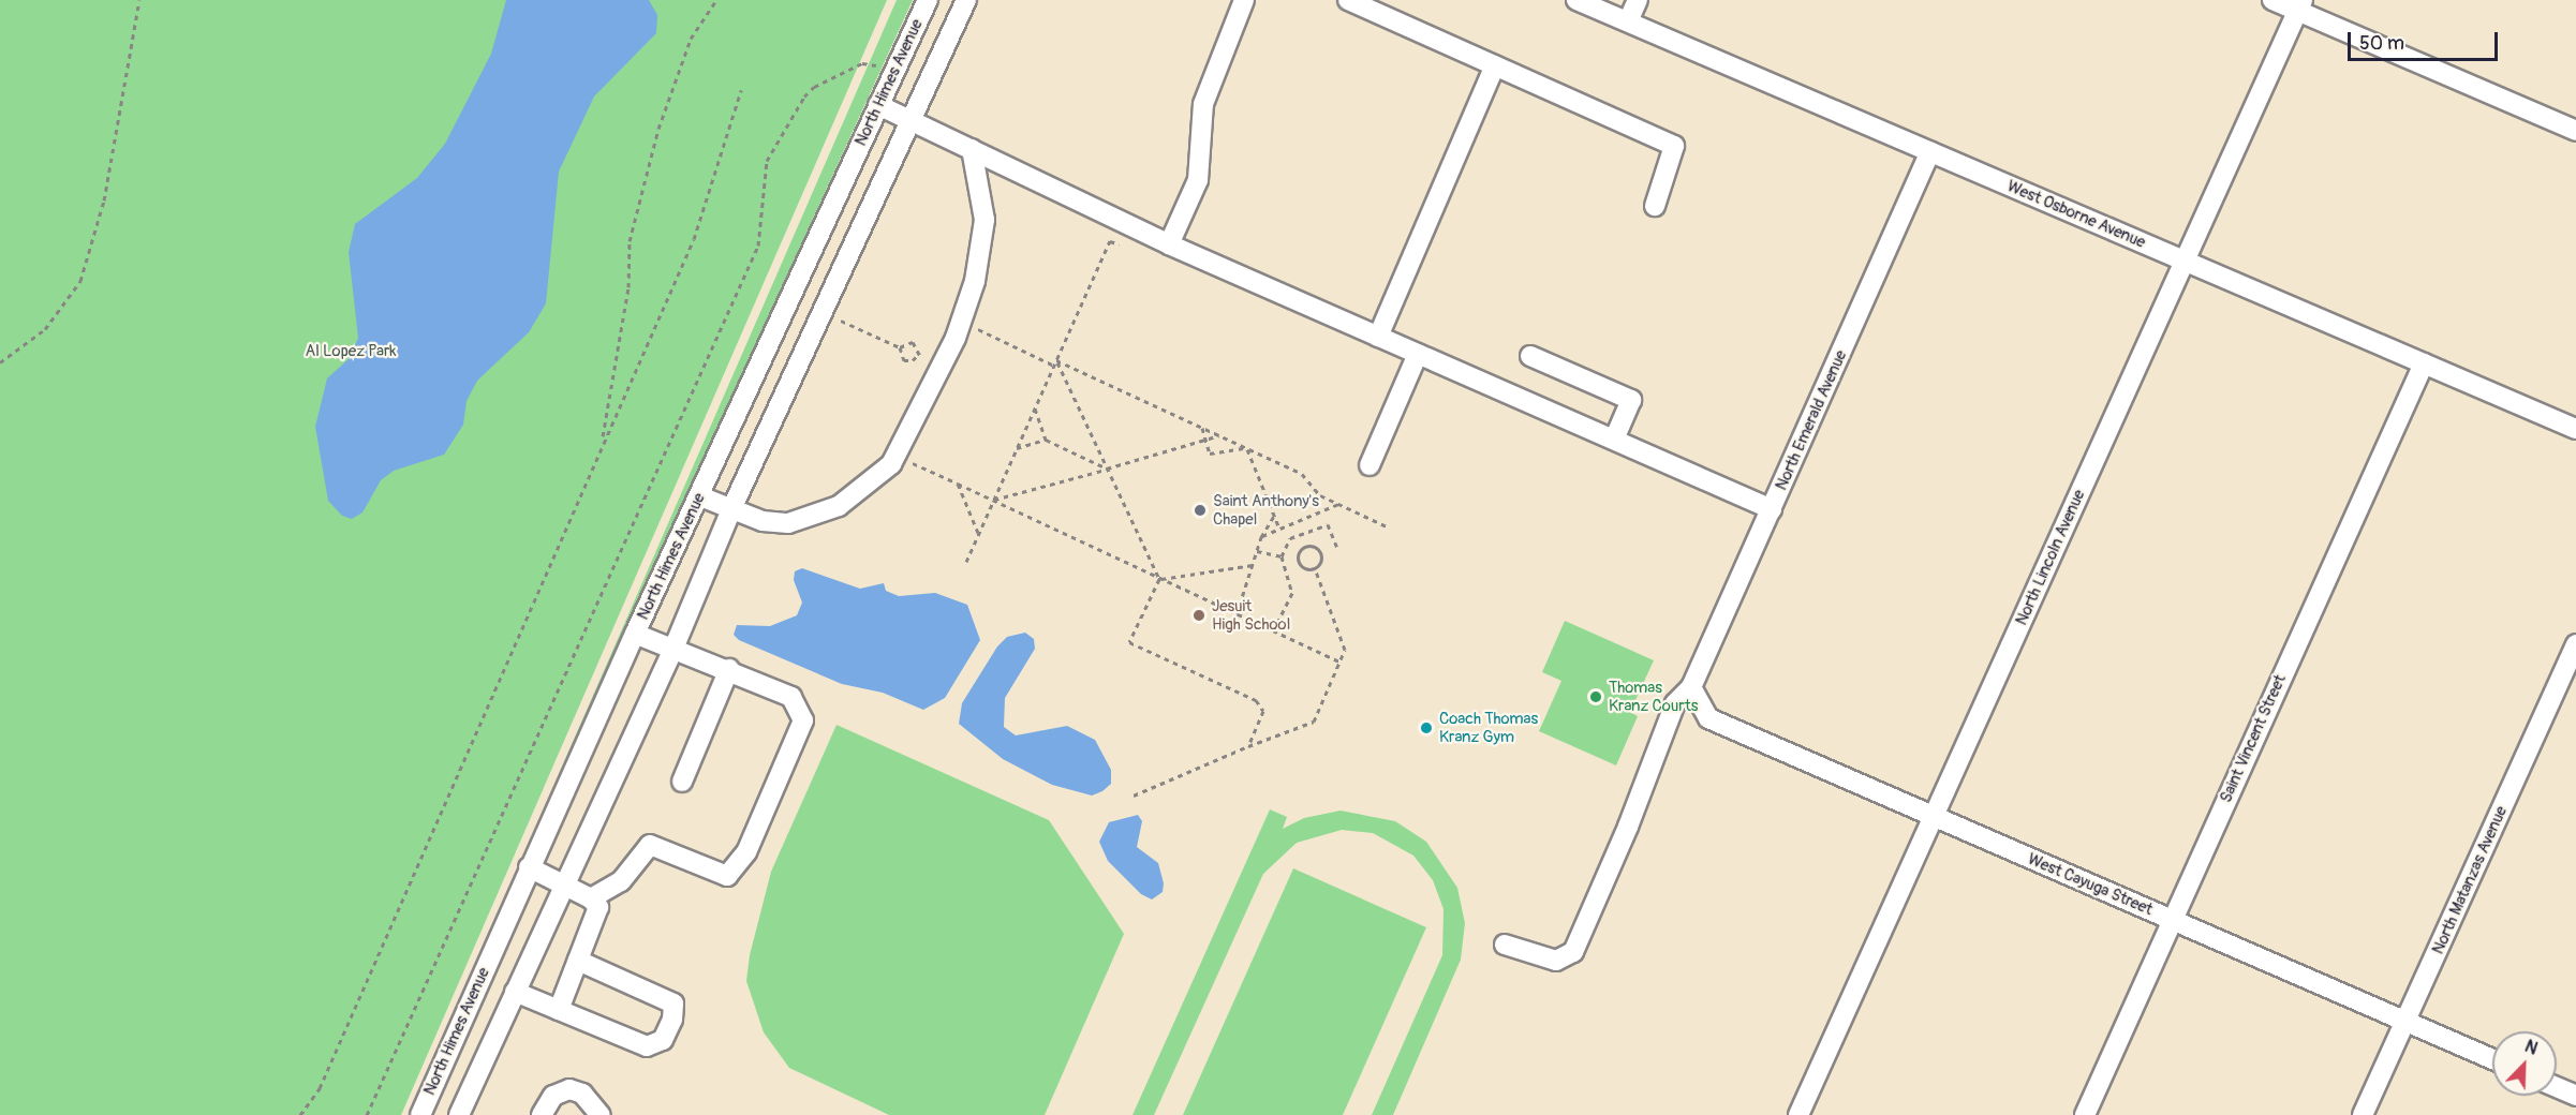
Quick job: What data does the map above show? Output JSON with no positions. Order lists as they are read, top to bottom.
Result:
{
  "streets": {
    "street": [
      "North Himes Avenue",
      "West Osborne Avenue",
      "North Emerald Avenue",
      "North Lincoln Avenue",
      "Saint Vincent Street",
      "North Matanzas Avenue",
      "West Cayuga Street"
    ]
  },
  "crossings": [
    ["West Osborne Avenue", "North Emerald Avenue"],
    ["West Osborne Avenue", "North Lincoln Avenue"],
    ["West Osborne Avenue", "Saint Vincent Street"],
    ["North Emerald Avenue", "West Cayuga Street"],
    ["North Lincoln Avenue", "West Cayuga Street"],
    ["Saint Vincent Street", "West Cayuga Street"],
    ["North Matanzas Avenue", "West Cayuga Street"]
  ],
  "parks": ["Al Lopez Park"],
  "places": [
    "Saint Anthony's Chapel",
    "Jesuit High School",
    "Thomas Kranz Courts",
    "Coach Thomas Kranz Gym"
  ],
  "scale_bar": "50 m",
  "north": "top right"
}
